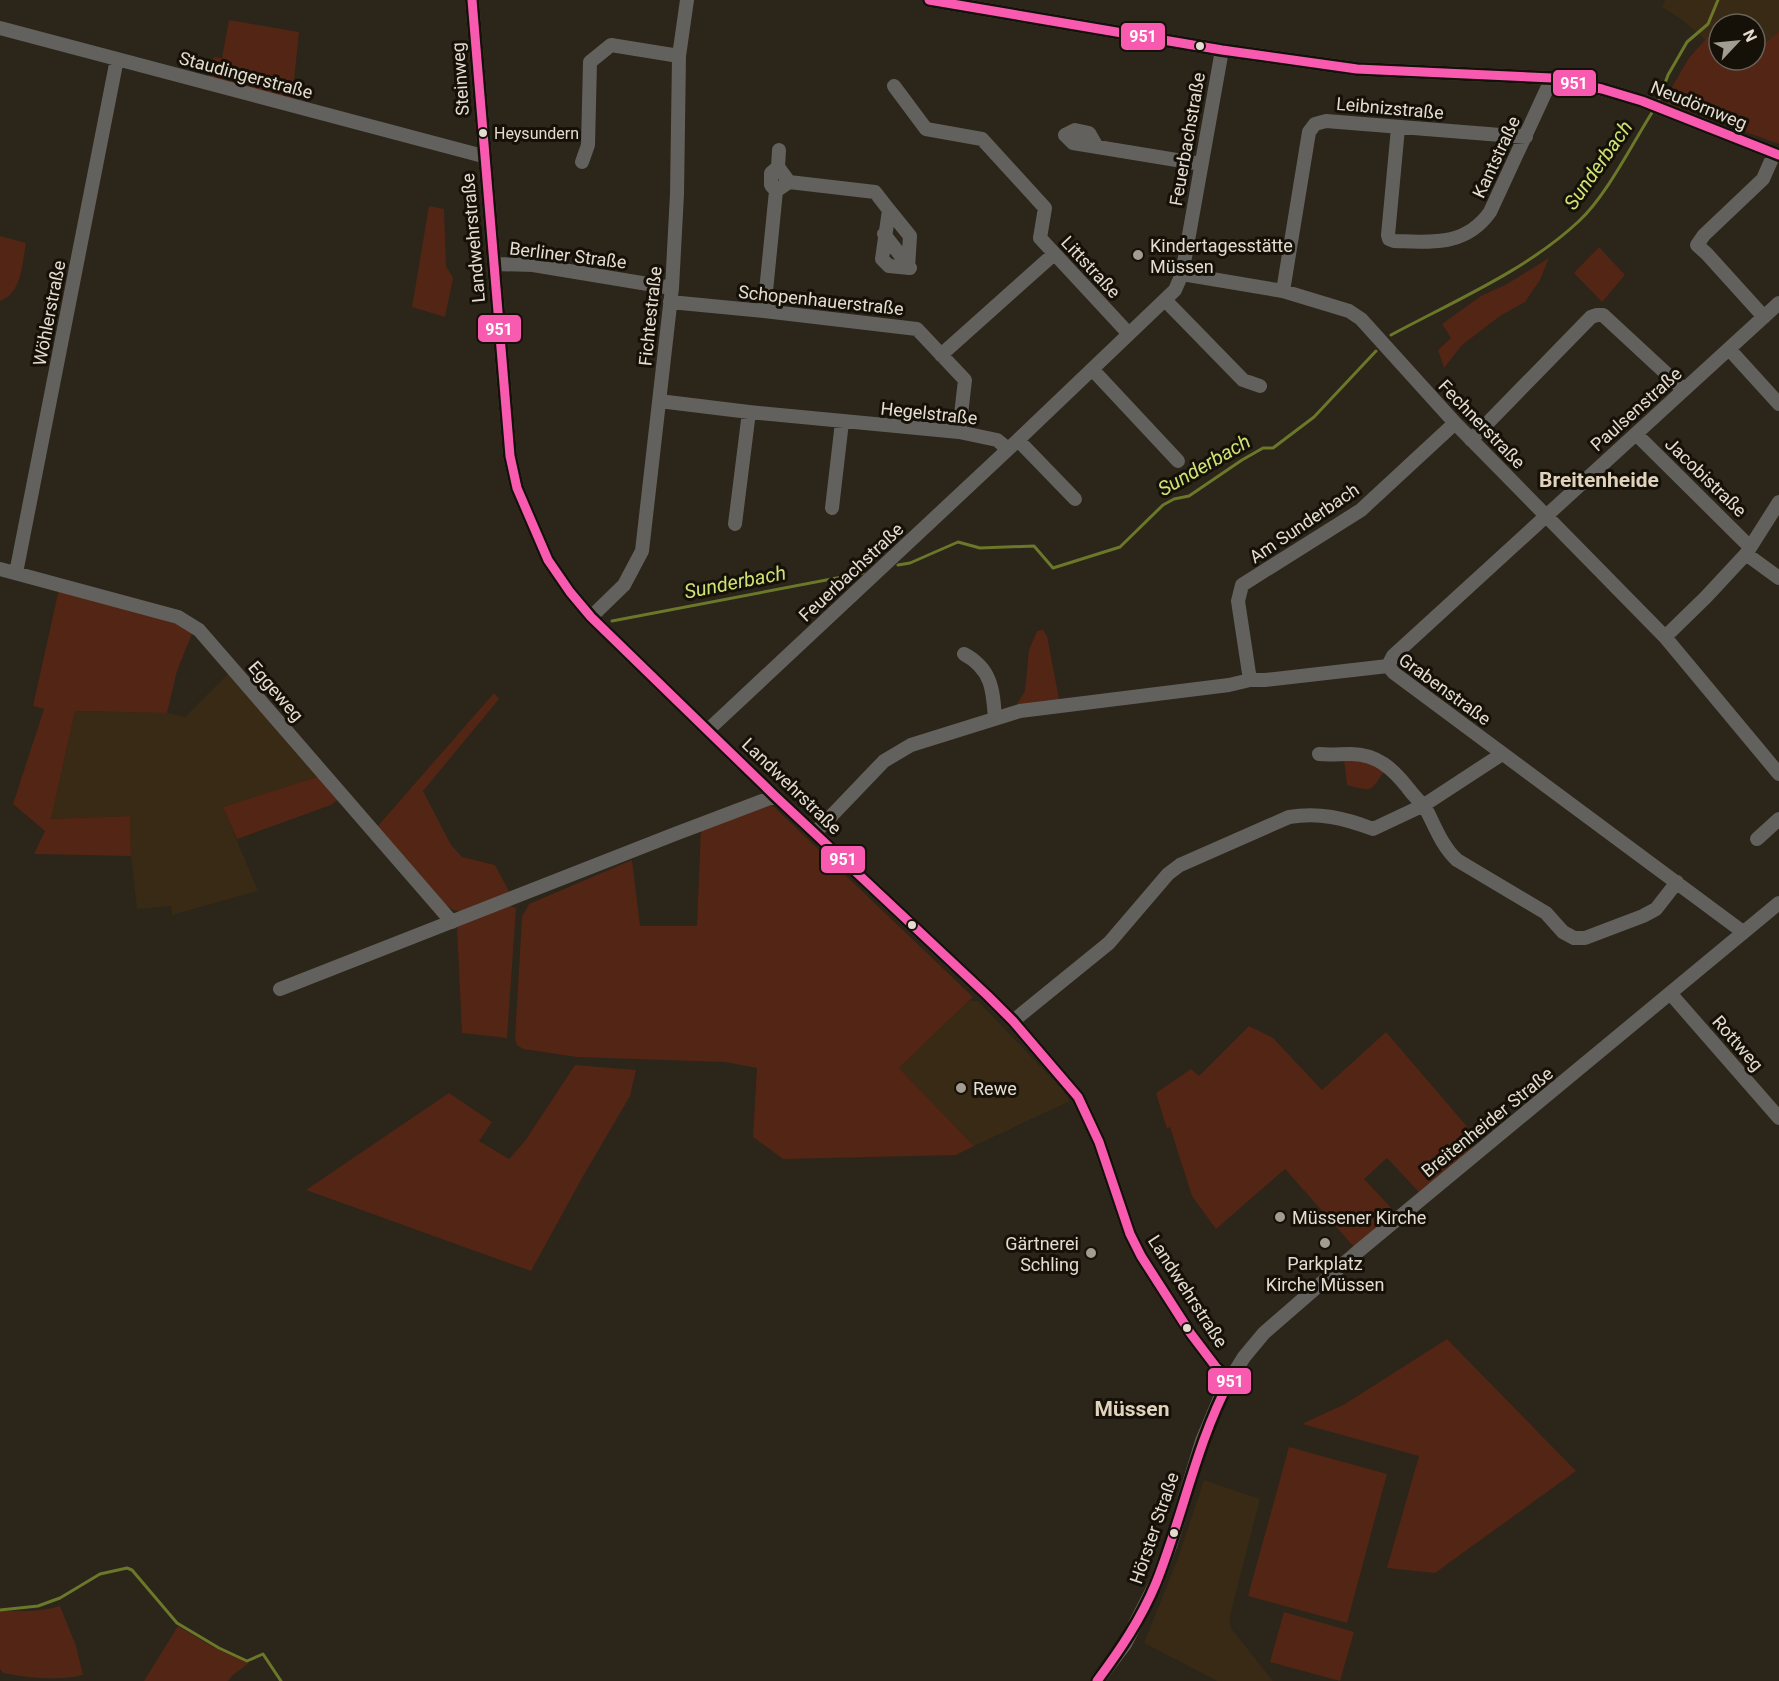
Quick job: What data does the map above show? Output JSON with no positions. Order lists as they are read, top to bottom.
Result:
{
  "streets": {
    "street": [
      "Staudingerstraße",
      "Steinweg",
      "Neudörnweg",
      "Leibnizstraße",
      "Feuerbachstraße",
      "Kantstraße",
      "Landwehrstraße",
      "Berliner Straße",
      "Littstraße",
      "Schopenhauerstraße",
      "Wöhlerstraße",
      "Fichtestraße",
      "Paulsenstraße",
      "Hegelstraße",
      "Fechnerstraße",
      "Jacobistraße",
      "Am Sunderbach",
      "Grabenstraße",
      "Eggeweg",
      "Rottweg",
      "Breitenheider Straße",
      "Hörster Straße"
    ]
  },
  "crossings": [
    ["Staudingerstraße", "Steinweg"],
    ["Staudingerstraße", "Landwehrstraße"],
    ["Staudingerstraße", "Wöhlerstraße"],
    ["Steinweg", "Landwehrstraße"],
    ["Neudörnweg", "Feuerbachstraße"],
    ["Neudörnweg", "Kantstraße"],
    ["Leibnizstraße", "Kantstraße"],
    ["Leibnizstraße", "Fechnerstraße"],
    ["Feuerbachstraße", "Landwehrstraße"],
    ["Feuerbachstraße", "Littstraße"],
    ["Feuerbachstraße", "Hegelstraße"],
    ["Feuerbachstraße", "Fechnerstraße"],
    ["Landwehrstraße", "Berliner Straße"],
    ["Landwehrstraße", "Fichtestraße"],
    ["Landwehrstraße", "Grabenstraße"],
    ["Landwehrstraße", "Breitenheider Straße"],
    ["Landwehrstraße", "Hörster Straße"],
    ["Berliner Straße", "Fichtestraße"],
    ["Schopenhauerstraße", "Fichtestraße"],
    ["Schopenhauerstraße", "Hegelstraße"],
    ["Wöhlerstraße", "Eggeweg"],
    ["Fichtestraße", "Hegelstraße"],
    ["Paulsenstraße", "Fechnerstraße"],
    ["Paulsenstraße", "Jacobistraße"],
    ["Paulsenstraße", "Grabenstraße"],
    ["Fechnerstraße", "Am Sunderbach"],
    ["Am Sunderbach", "Grabenstraße"],
    ["Grabenstraße", "Breitenheider Straße"],
    ["Rottweg", "Breitenheider Straße"],
    ["Breitenheider Straße", "Hörster Straße"]
  ],
  "districts": ["Breitenheide", "Müssen"],
  "water": ["Sunderbach"],
  "places": [
    "Heysundern",
    "Kindertagesstätte Müssen",
    "Rewe",
    "Müssener Kirche",
    "Parkplatz Kirche Müssen",
    "Gärtnerei Schling"
  ],
  "lines": ["transit line 951"],
  "north": "top right"
}
